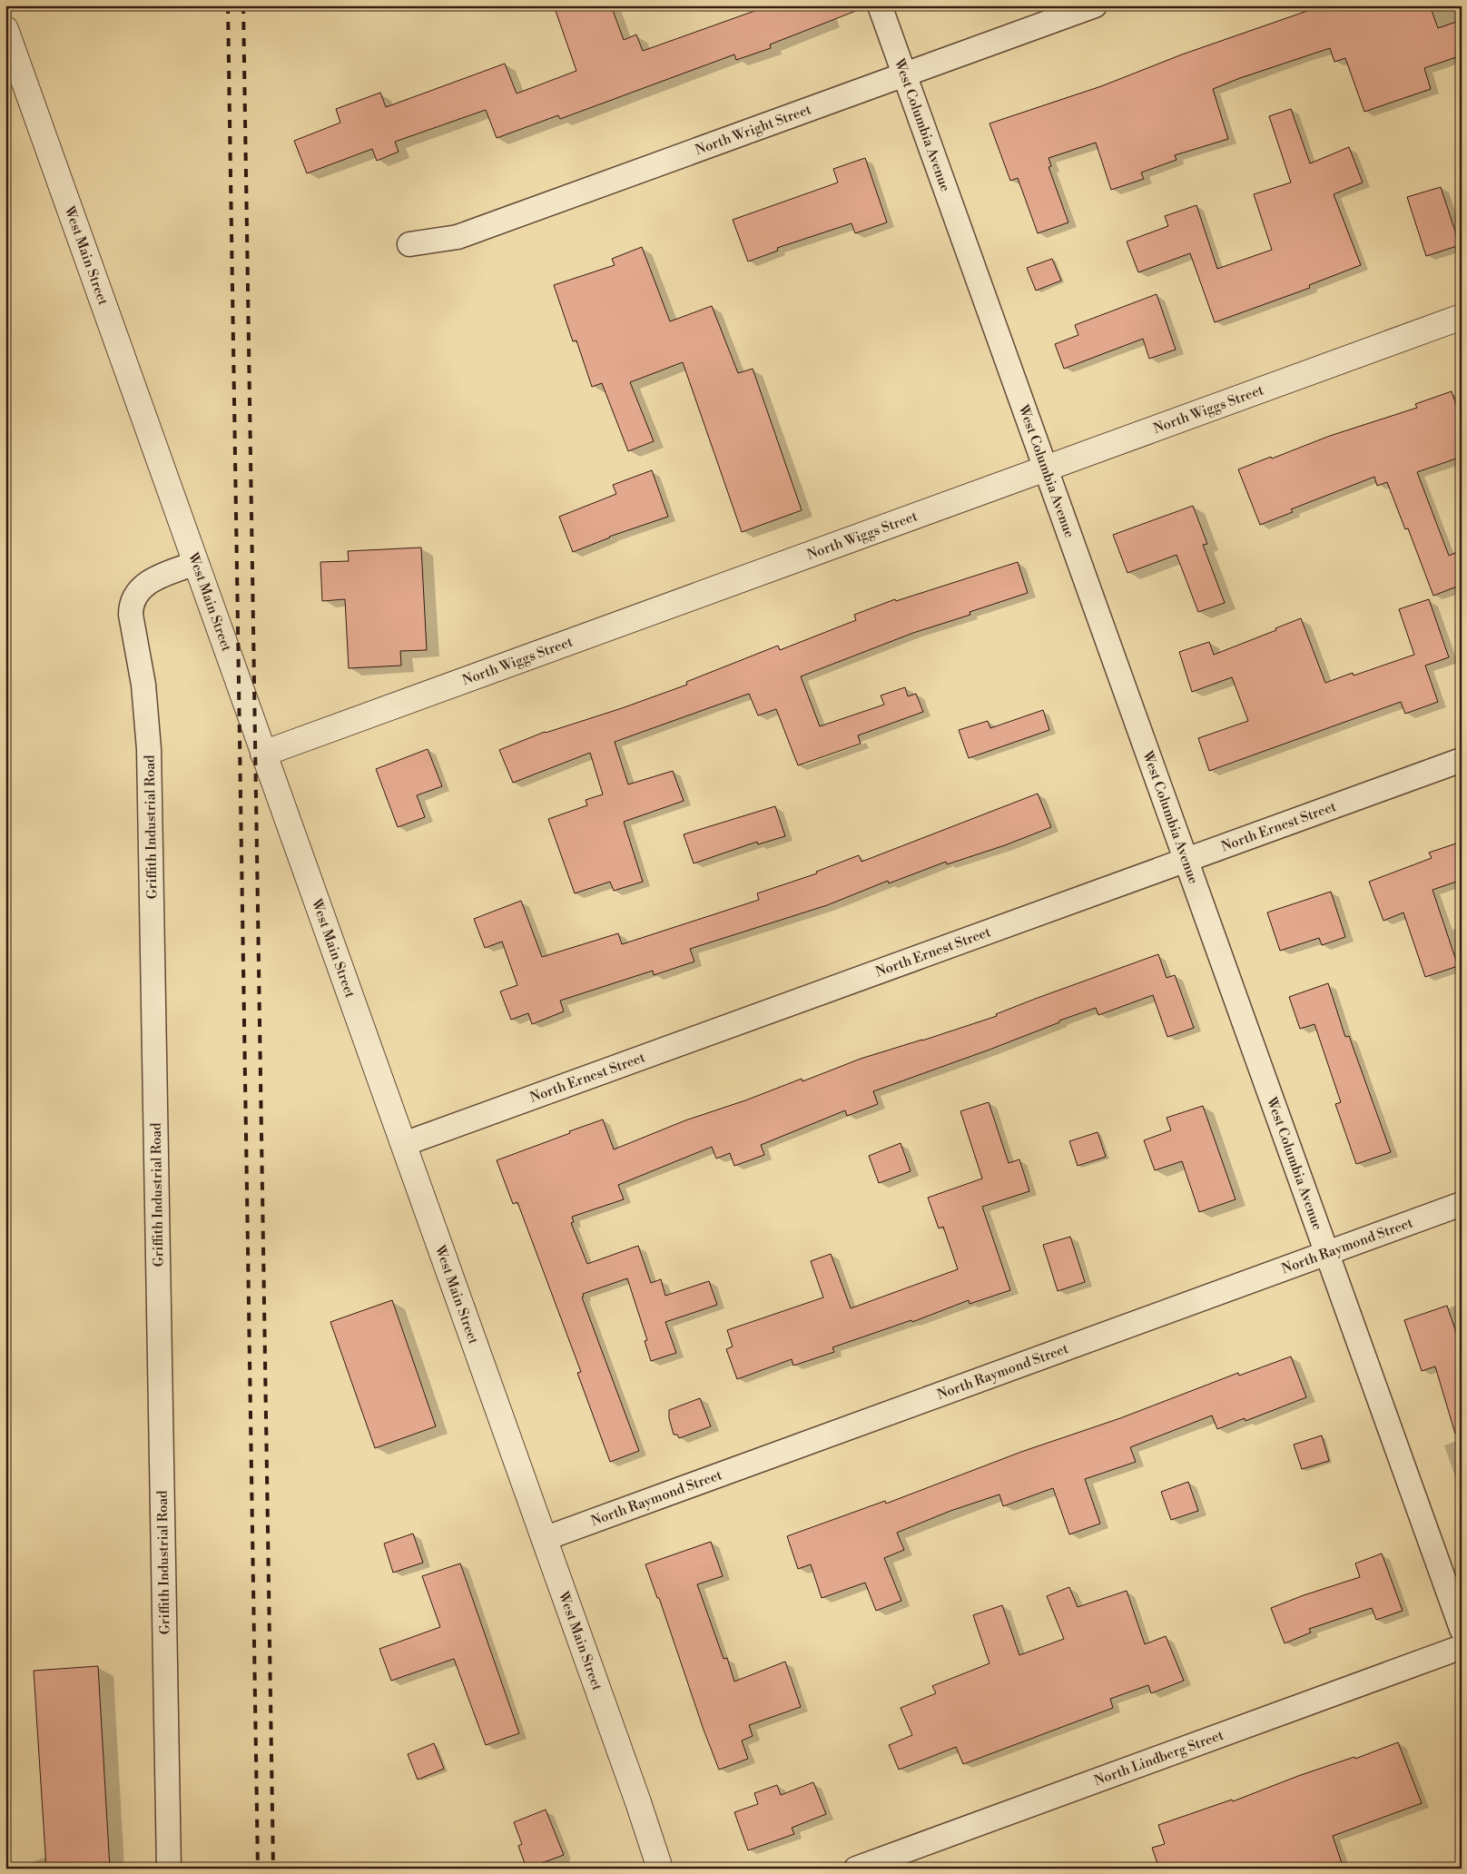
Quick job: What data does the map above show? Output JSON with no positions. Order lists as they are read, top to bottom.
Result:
{
  "streets": {
    "street": [
      "West Columbia Avenue",
      "North Wright Street",
      "West Main Street",
      "North Wiggs Street",
      "Griffith Industrial Road",
      "North Ernest Street",
      "North Raymond Street",
      "North Lindberg Street"
    ]
  },
  "crossings": [
    ["West Columbia Avenue", "North Wright Street"],
    ["West Columbia Avenue", "North Wiggs Street"],
    ["West Columbia Avenue", "North Ernest Street"],
    ["West Columbia Avenue", "North Raymond Street"],
    ["West Main Street", "North Wiggs Street"],
    ["West Main Street", "Griffith Industrial Road"],
    ["West Main Street", "North Ernest Street"],
    ["West Main Street", "North Raymond Street"]
  ]
}
